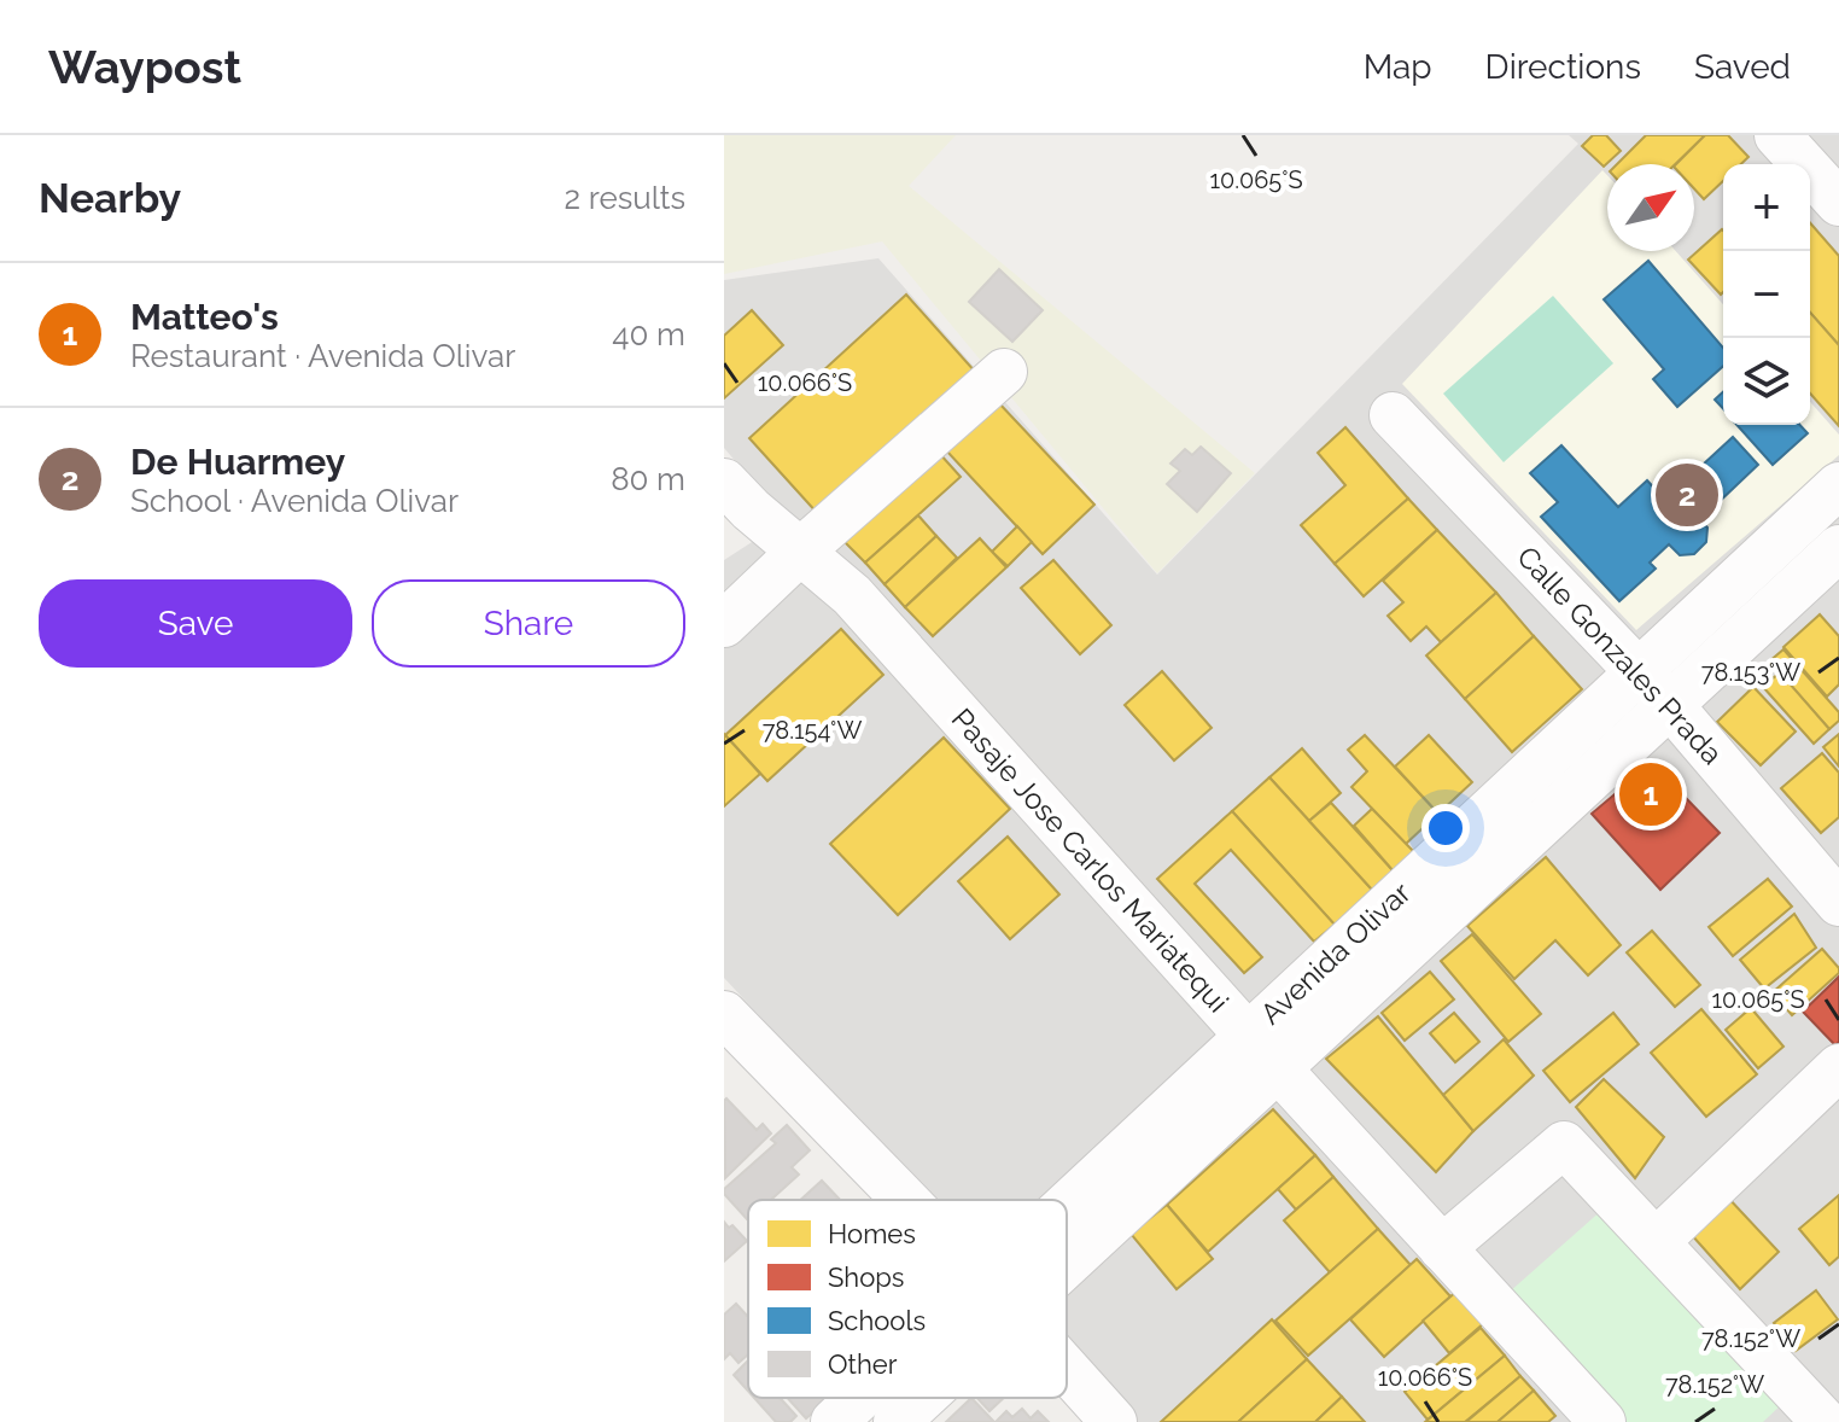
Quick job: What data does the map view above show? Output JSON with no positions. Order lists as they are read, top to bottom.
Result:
{
  "streets": {
    "street": ["Calle Gonzales Prada", "Pasaje Jose Carlos Mariatequi", "Avenida Olivar"]
  },
  "crossings": [
    ["Calle Gonzales Prada", "Avenida Olivar"],
    ["Pasaje Jose Carlos Mariatequi", "Avenida Olivar"]
  ],
  "legend": [
    "Homes",
    "Shops",
    "Schools",
    "Other"
  ],
  "north": "top right",
  "page": {
    "header": "Waypost",
    "nav": ["Map", "Directions", "Saved"],
    "heading": ["Nearby", "2 results"],
    "map_buttons": ["+", "−"],
    "list": [
      {
        "mark": "1",
        "name": "Matteo's",
        "note": "Restaurant · Avenida Olivar",
        "value": "40 m"
      },
      {
        "mark": "2",
        "name": "De Huarmey",
        "note": "School · Avenida Olivar",
        "value": "80 m"
      }
    ],
    "pins": ["2", "1"],
    "buttons": ["Save", "Share"]
  },
  "coordinates": [
    "10.065°S",
    "10.066°S",
    "78.153°W",
    "78.154°W",
    "78.152°W"
  ]
}
